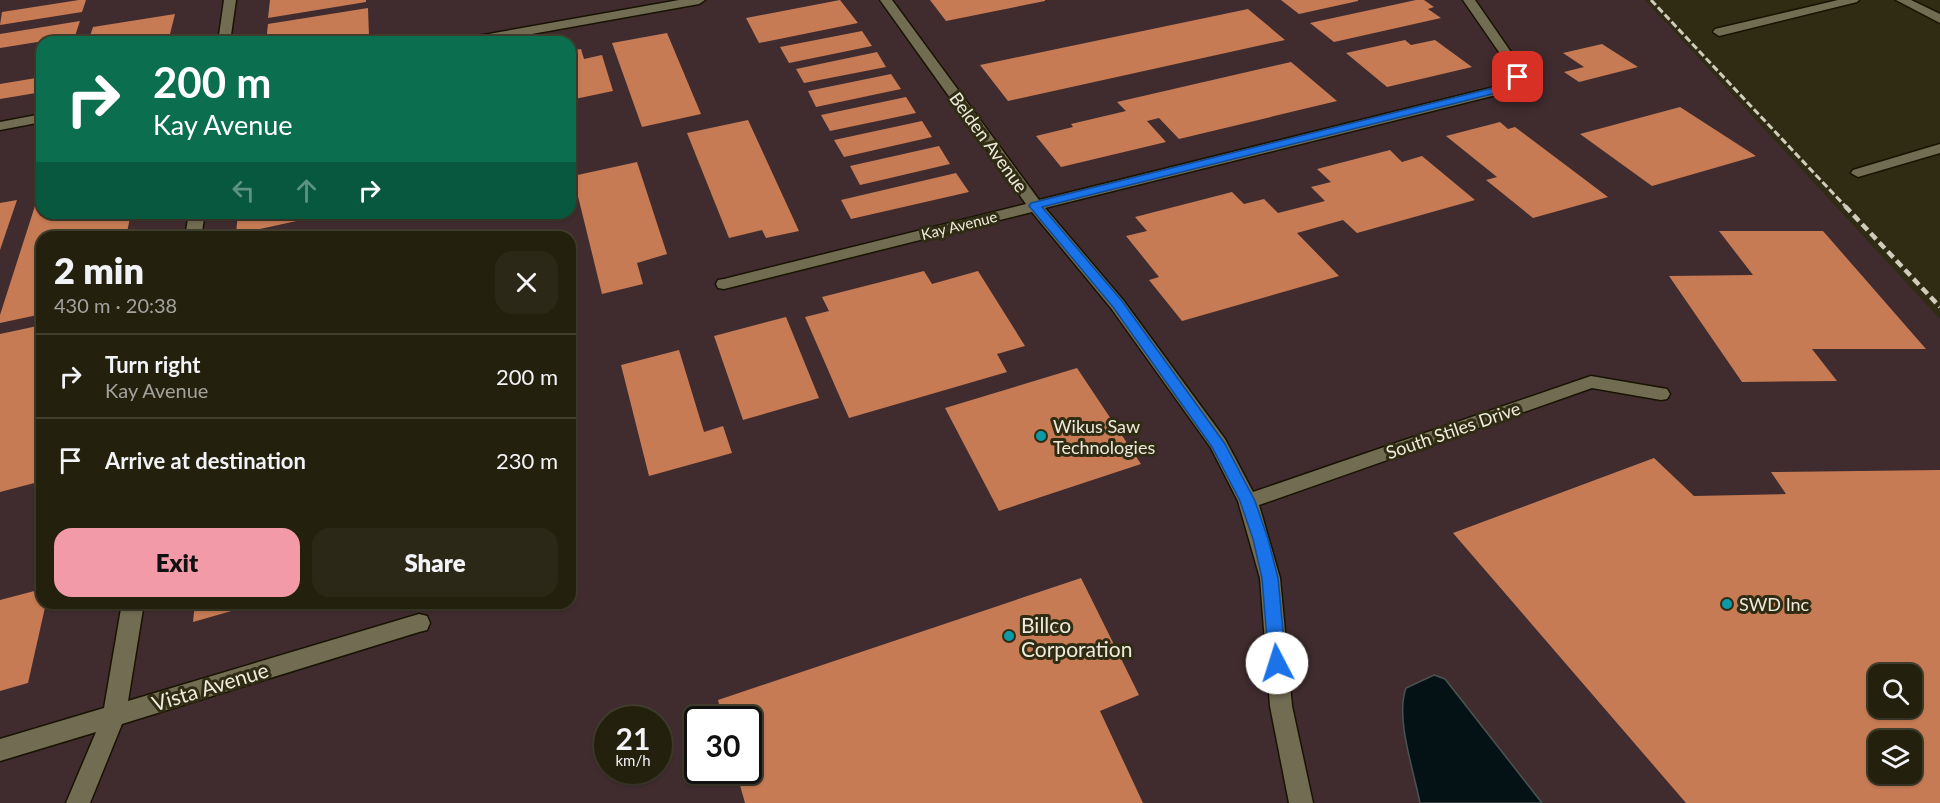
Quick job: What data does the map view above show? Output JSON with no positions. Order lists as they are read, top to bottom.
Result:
{
  "streets": {
    "street": [
      "Belden Avenue",
      "Kay Avenue",
      "South Stiles Drive",
      "Vista Avenue"
    ]
  },
  "crossings": [
    ["Belden Avenue", "Kay Avenue"],
    ["Belden Avenue", "South Stiles Drive"]
  ],
  "places": ["Wikus Saw Technologies", "SWD Inc", "Billco Corporation"],
  "page": {
    "turn": ["200 m", "Kay Avenue"],
    "heading": ["2 min", "430 m · 20:38"],
    "list": [
      {
        "name": "Turn right",
        "note": "Kay Avenue",
        "value": "200 m"
      },
      {
        "name": "Arrive at destination",
        "value": "230 m"
      }
    ],
    "buttons": ["Exit", "Share"],
    "speed": "21 km/h",
    "limit": "30"
  }
}
